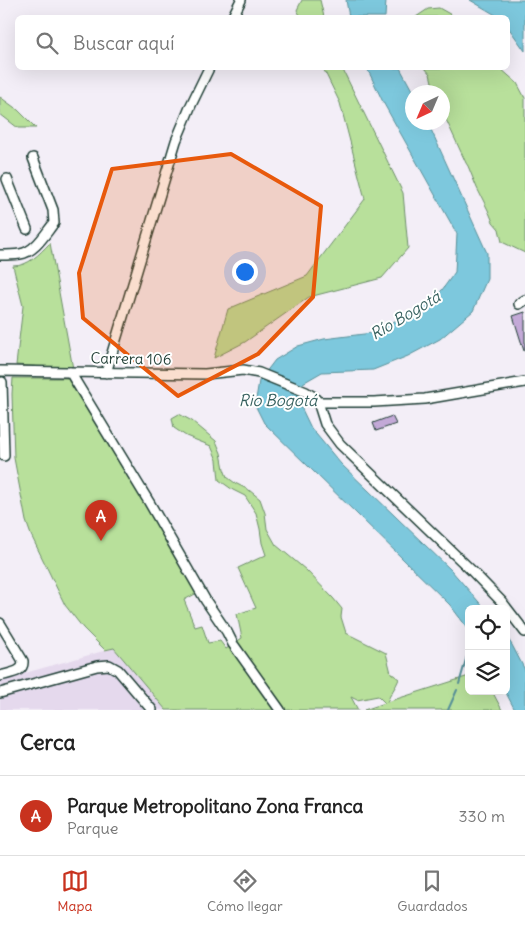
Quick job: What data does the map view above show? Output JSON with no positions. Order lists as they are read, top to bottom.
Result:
{
  "streets": {
    "street": ["Carrera 106"]
  },
  "water": ["Río Bogotá", "Rio Bogotá"],
  "north": "bottom left",
  "page": {
    "search": "Buscar aquí",
    "pins": "A",
    "heading": "Cerca",
    "list": [
      {
        "mark": "A",
        "name": "Parque Metropolitano Zona Franca",
        "note": "Parque",
        "value": "330 m"
      }
    ],
    "nav": ["Mapa", "Cómo llegar", "Guardados"]
  }
}
